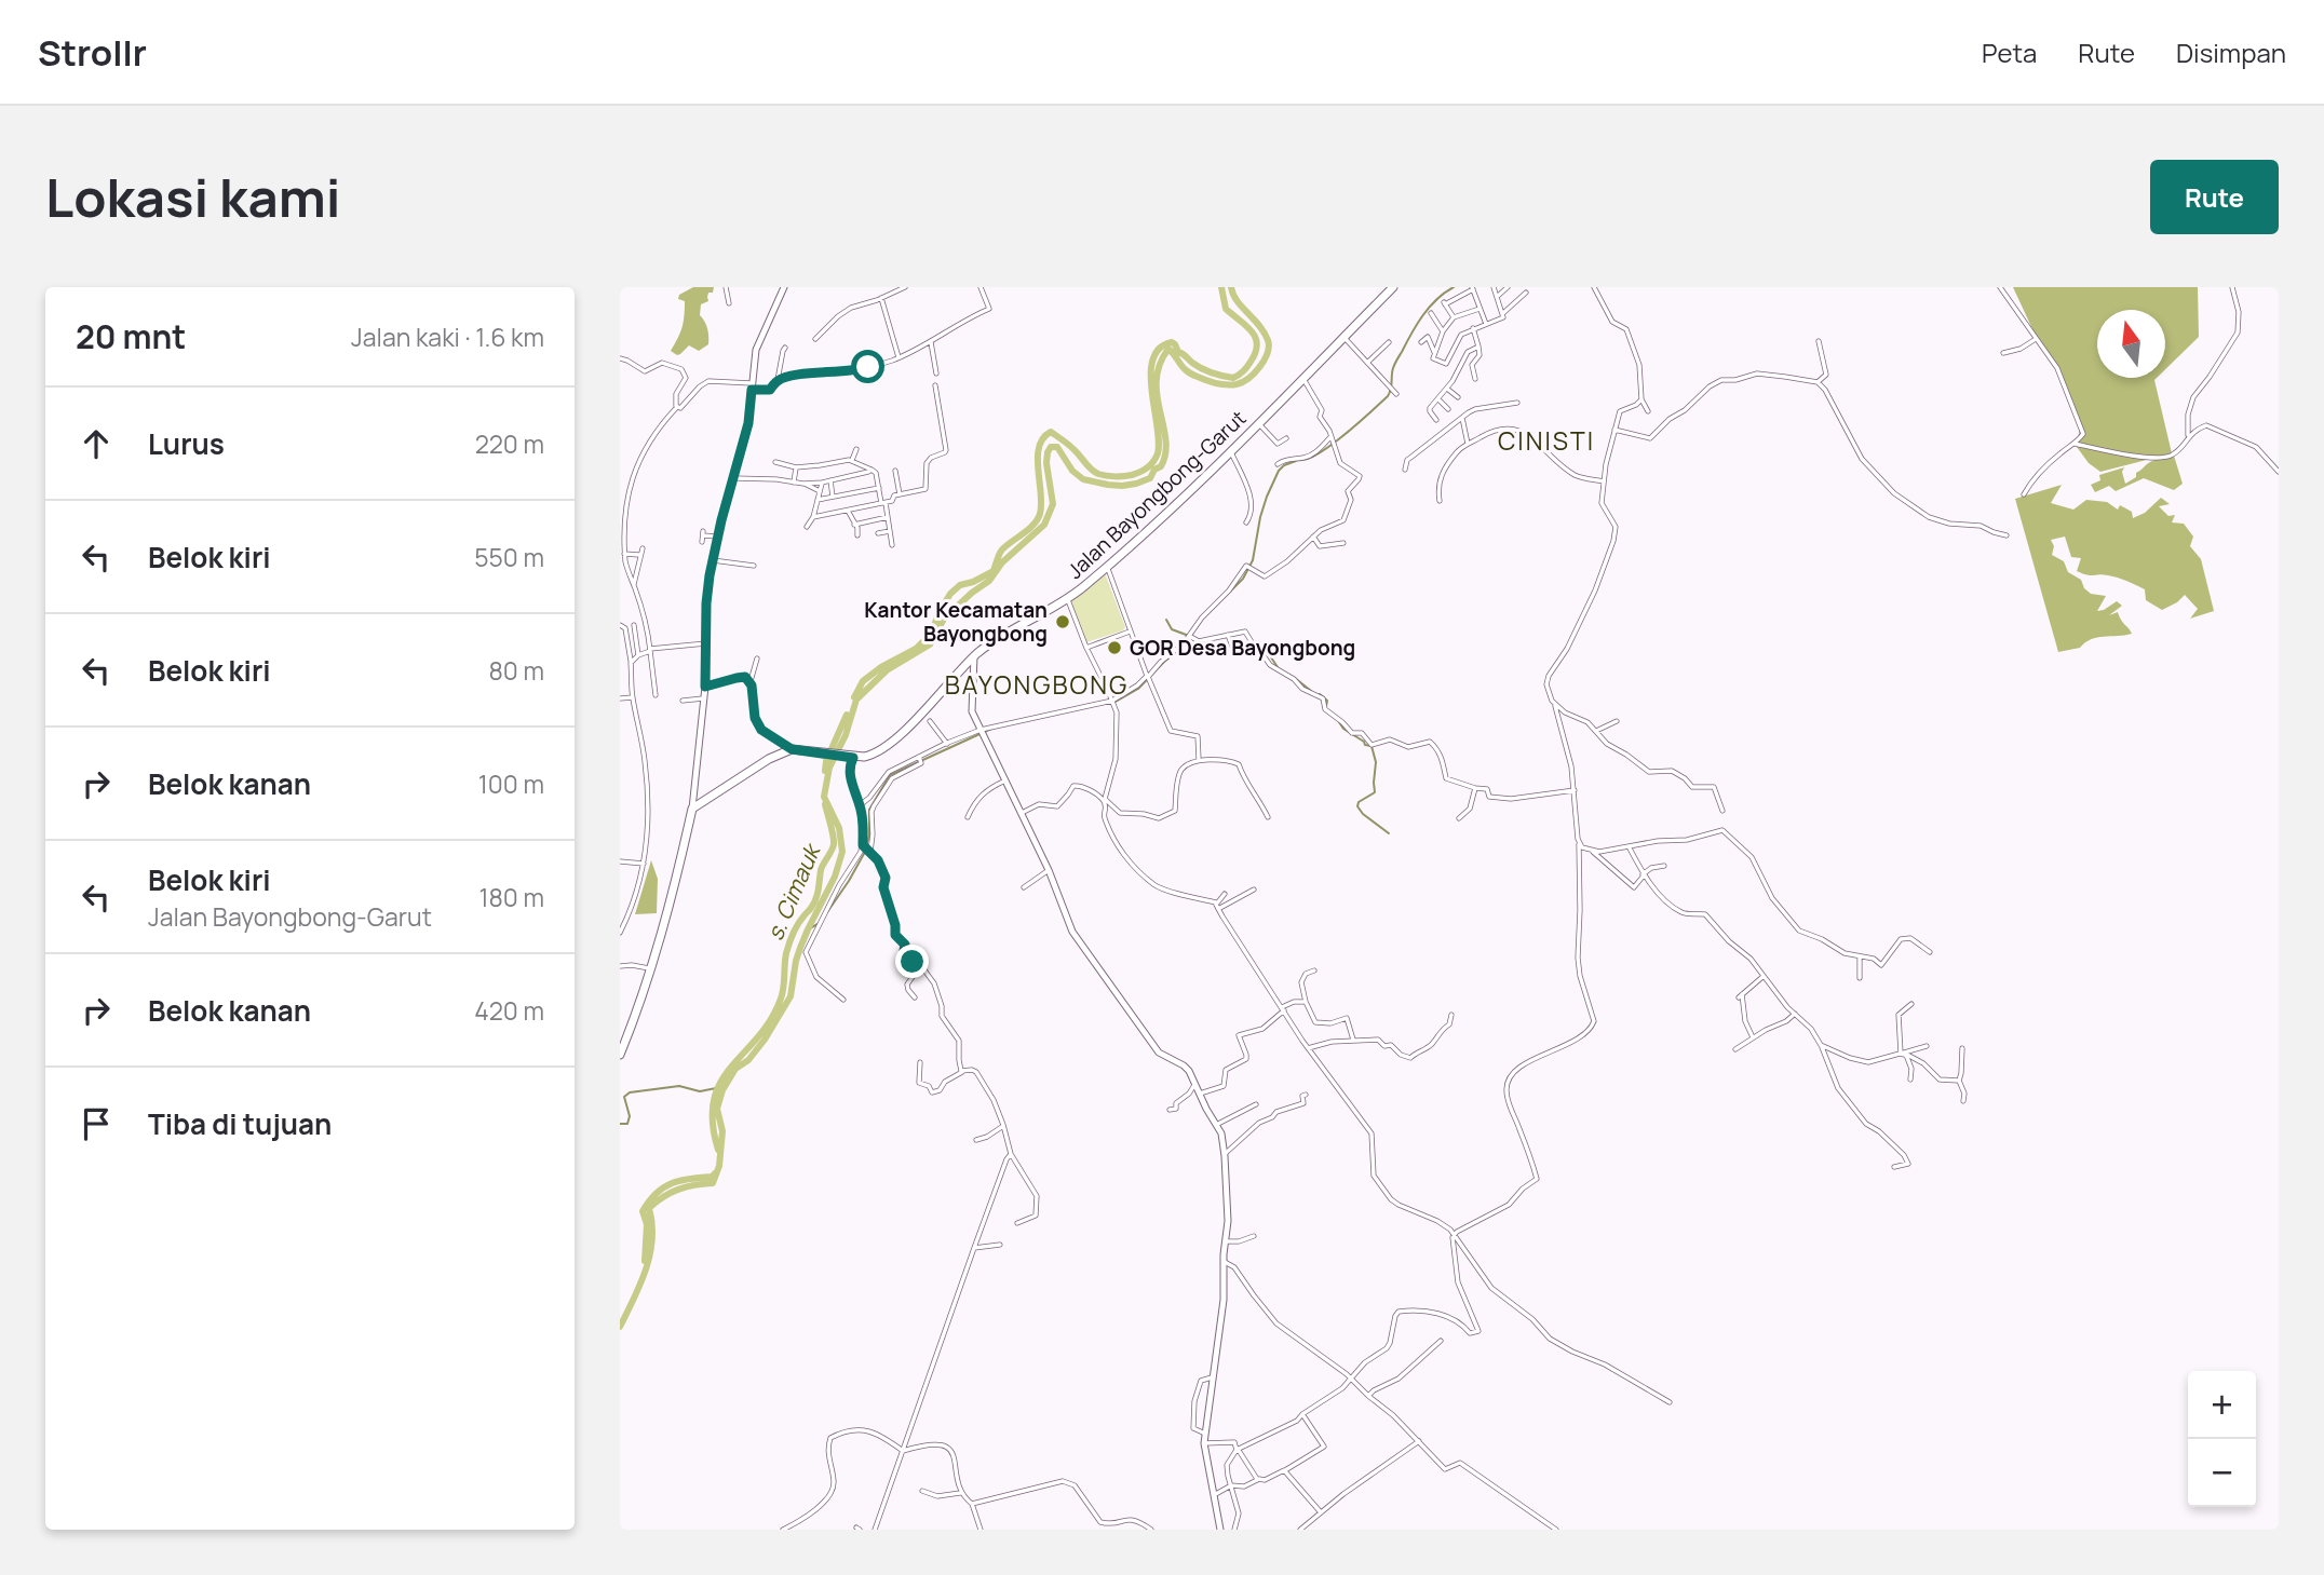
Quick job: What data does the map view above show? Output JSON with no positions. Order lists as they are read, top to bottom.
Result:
{
  "streets": {
    "main road": ["Jalan Bayongbong-Garut"]
  },
  "districts": ["CINISTI", "BAYONGBONG"],
  "water": ["s. Cimauk"],
  "places": ["Kantor Kecamatan Bayongbong", "GOR Desa Bayongbong"],
  "north": "top",
  "page": {
    "header": "Strollr",
    "nav": ["Peta", "Rute", "Disimpan"],
    "buttons": "Rute",
    "title": "Lokasi kami",
    "heading": ["20 mnt", "Jalan kaki · 1.6 km"],
    "list": [
      ["Lurus", "220 m"],
      ["Belok kiri", "550 m"],
      ["Belok kiri", "80 m"],
      ["Belok kanan", "100 m"],
      ["Belok kiri", "Jalan Bayongbong-Garut", "180 m"],
      ["Belok kanan", "420 m"],
      "Tiba di tujuan"
    ],
    "map_buttons": ["+", "−"]
  }
}
